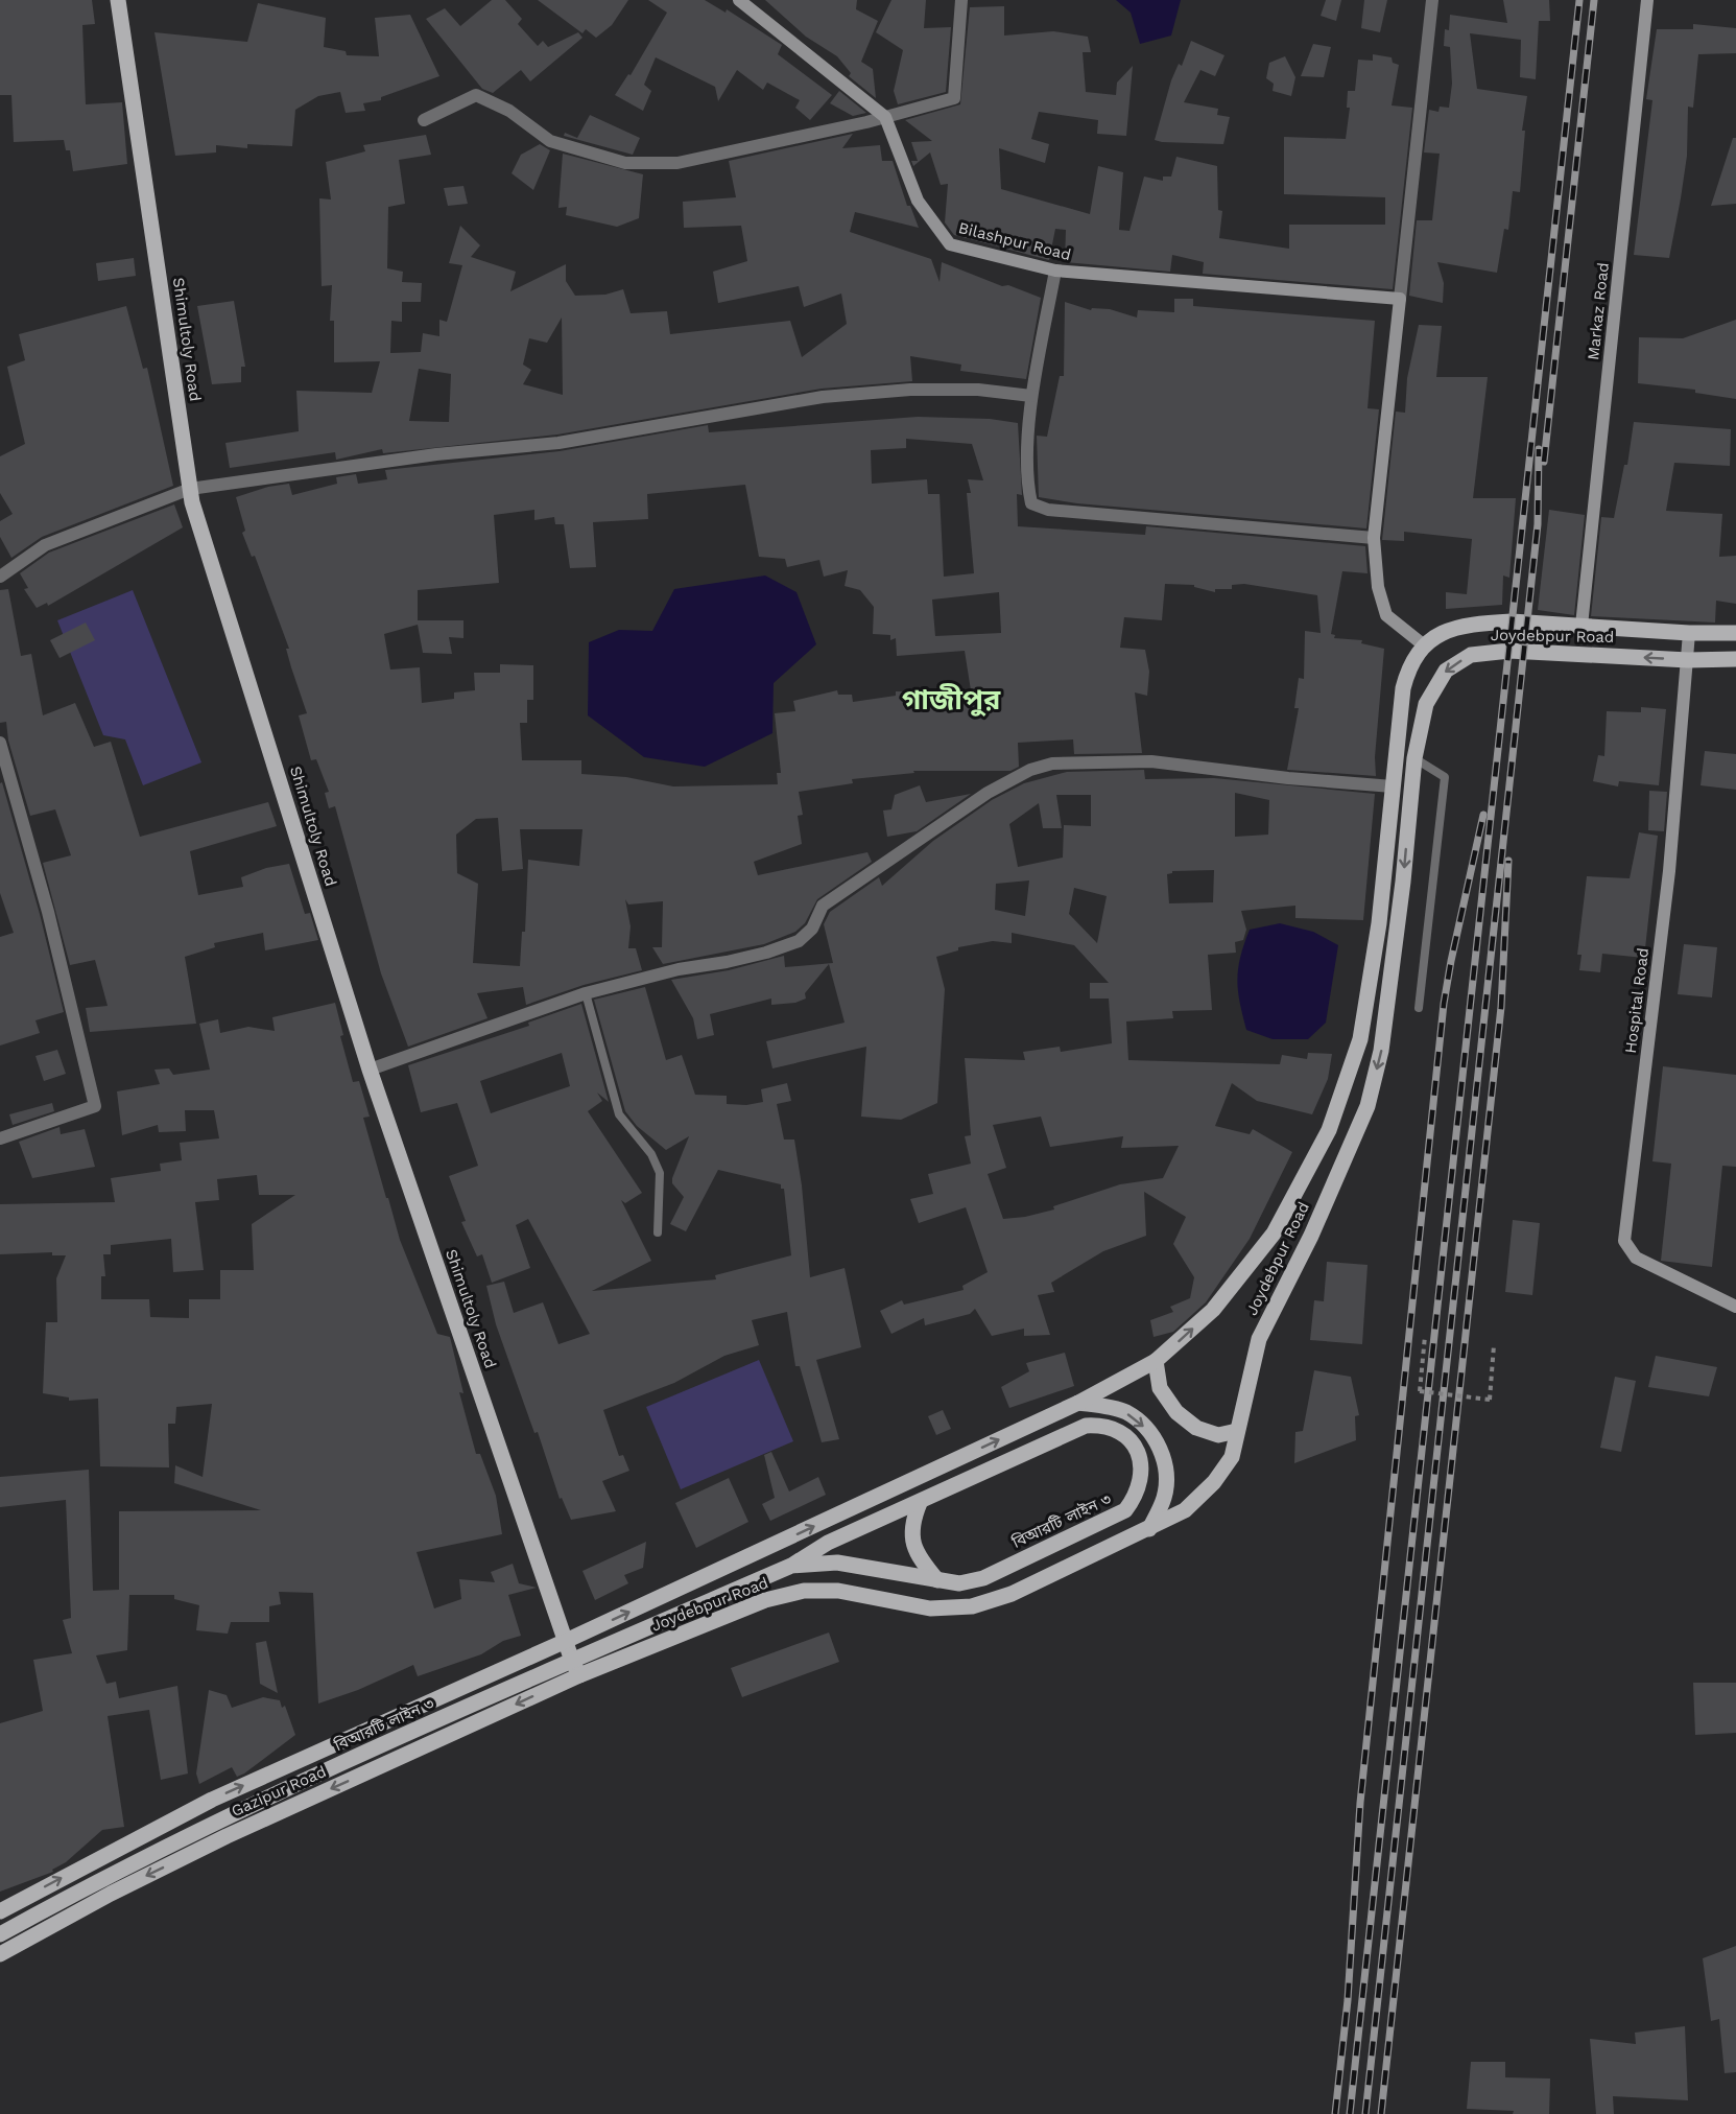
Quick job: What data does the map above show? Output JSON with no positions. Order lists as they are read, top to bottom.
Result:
{
  "streets": {
    "main road": [
      "Bilashpur Road",
      "Markaz Road",
      "Shimultoly Road",
      "Joydebpur Road",
      "Hospital Road",
      "বিআরটি লাইন ৩",
      "Gazipur Road"
    ]
  },
  "crossings": [
    ["Markaz Road", "Joydebpur Road"],
    ["Shimultoly Road", "Joydebpur Road"],
    ["Shimultoly Road", "বিআরটি লাইন ৩"],
    ["Shimultoly Road", "Gazipur Road"],
    ["Joydebpur Road", "Hospital Road"],
    ["Joydebpur Road", "বিআরটি লাইন ৩"],
    ["Joydebpur Road", "Gazipur Road"],
    ["বিআরটি লাইন ৩", "Gazipur Road"]
  ],
  "districts": ["গাজীপুর"]
}
